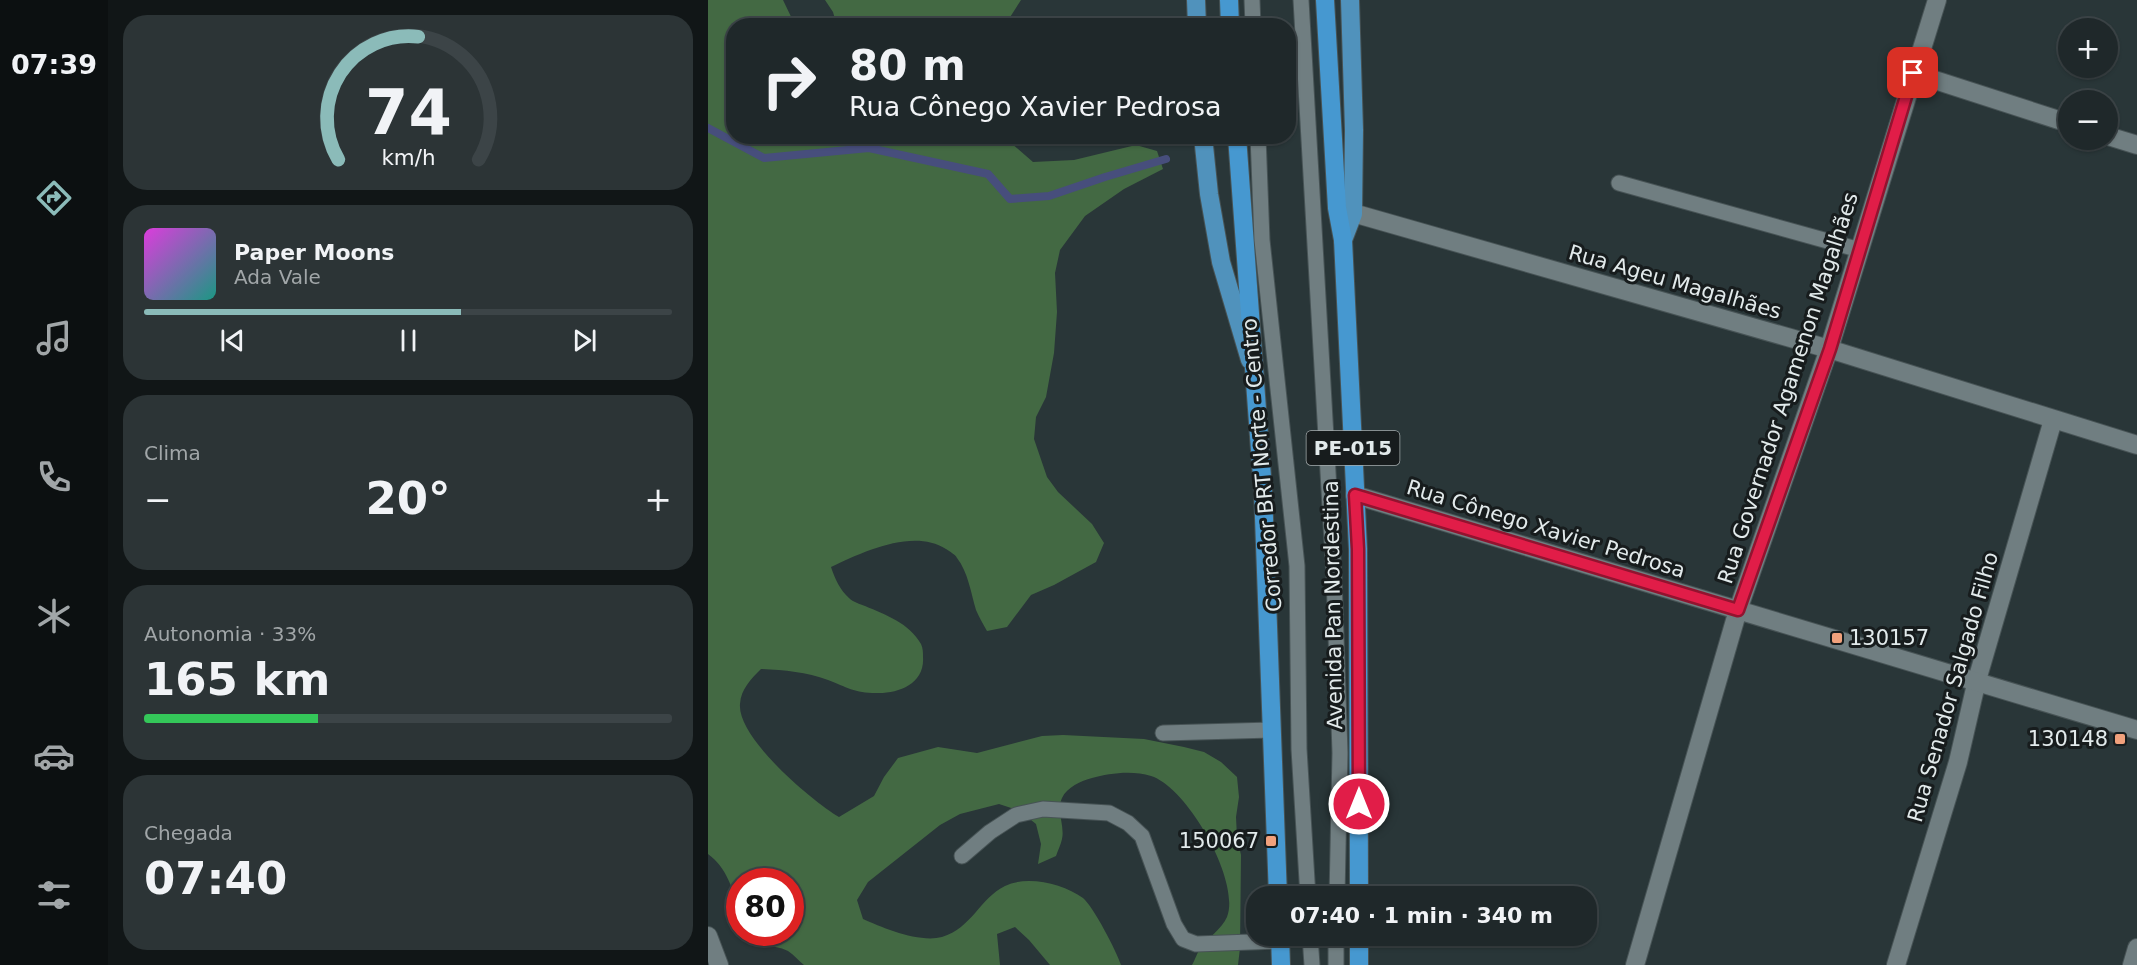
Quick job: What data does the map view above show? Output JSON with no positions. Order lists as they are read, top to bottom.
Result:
{
  "streets": {
    "highway": ["PE-015", "Avenida Pan Nordestina"],
    "street": [
      "Rua Ageu Magalhães",
      "Rua Governador Agamenon Magalhães",
      "Rua Cônego Xavier Pedrosa",
      "Rua Senador Salgado Filho"
    ],
    "lane": ["Corredor BRT Norte - Centro"]
  },
  "crossings": [
    ["Rua Ageu Magalhães", "Rua Governador Agamenon Magalhães"],
    ["Rua Ageu Magalhães", "Avenida Pan Nordestina"],
    ["Rua Ageu Magalhães", "Rua Senador Salgado Filho"],
    ["Rua Governador Agamenon Magalhães", "Rua Cônego Xavier Pedrosa"],
    ["Rua Cônego Xavier Pedrosa", "Avenida Pan Nordestina"],
    ["Rua Cônego Xavier Pedrosa", "Rua Senador Salgado Filho"]
  ],
  "places": {
    "transit": ["130157", "130148", "150067"]
  },
  "page": {
    "tabs": "07:39",
    "map_buttons": ["+", "−"],
    "turn": ["80 m", "Rua Cônego Xavier Pedrosa"],
    "song": ["Paper Moons", "Ada Vale"],
    "tile": [
      "Clima",
      ["Autonomia · 33%", "165 km"],
      ["Chegada", "07:40"]
    ],
    "heat": ["−", "20°", "+"],
    "limit": "80",
    "trip": "07:40 · 1 min · 340 m",
    "gauge": ["74", "km/h"]
  }
}
